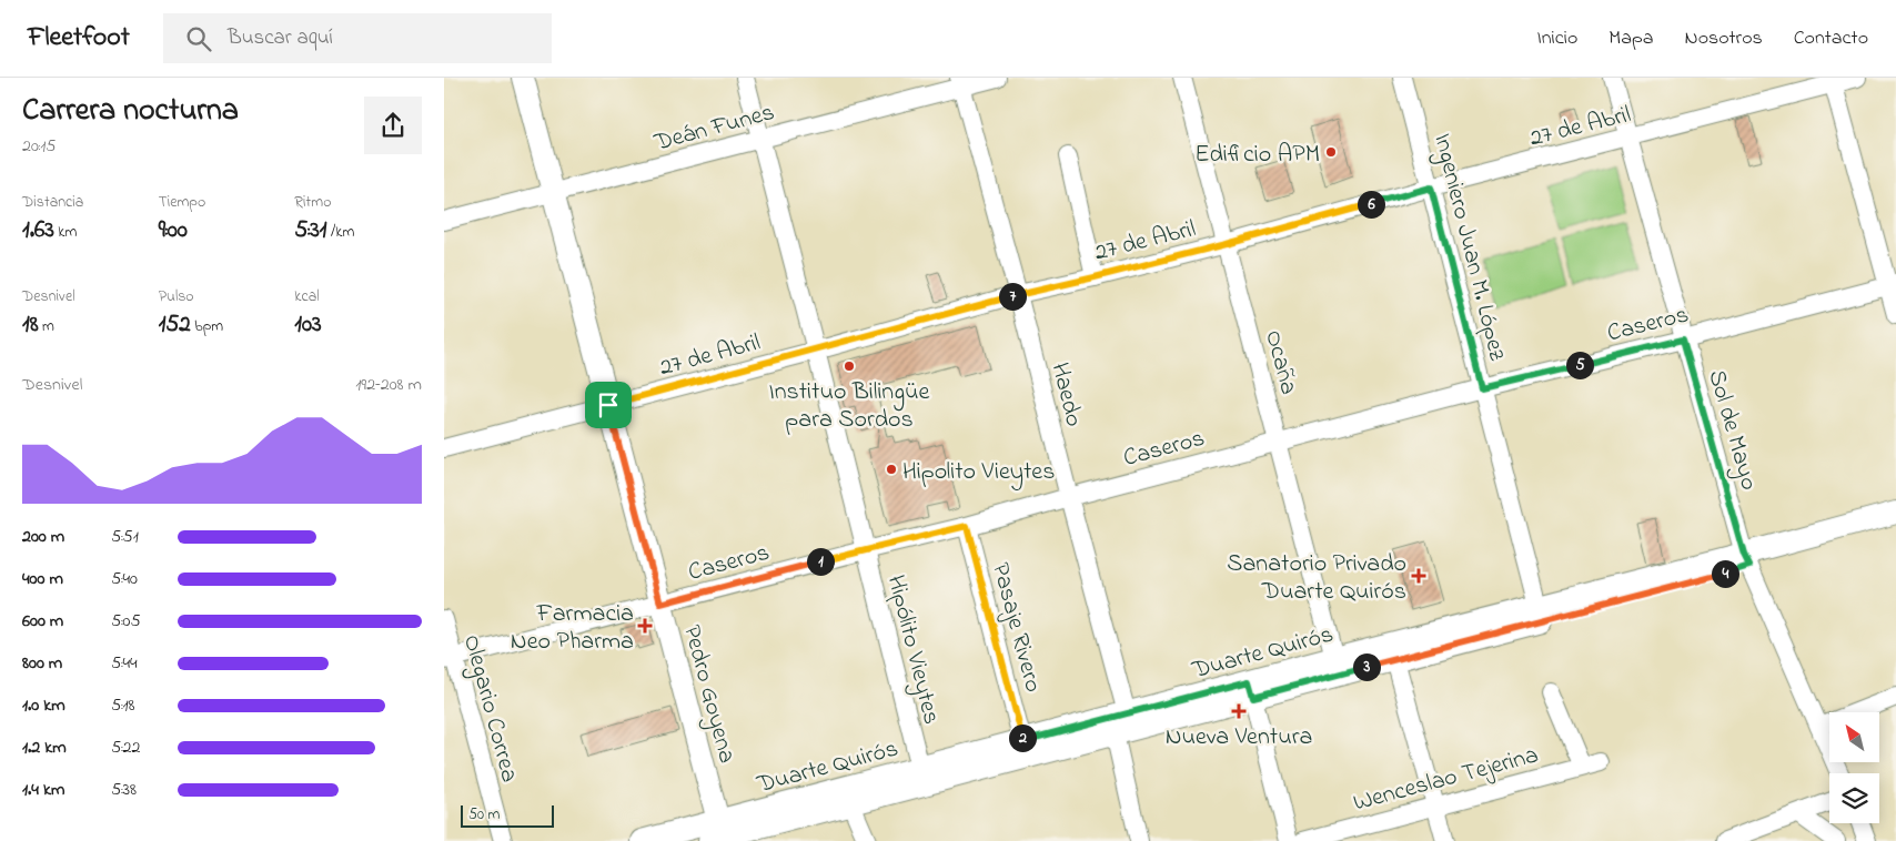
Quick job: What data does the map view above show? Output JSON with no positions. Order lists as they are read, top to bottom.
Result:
{
  "streets": {
    "main road": ["Duarte Quirós", "Pedro Goyena"],
    "street": [
      "27 de Abril",
      "Deán Funes",
      "Ingeniero Juan M. López",
      "Caseros",
      "Ocaña",
      "Haedo",
      "Sol de Mayo",
      "Pasaje Rivero",
      "Hipólito Vieytes",
      "Olegario Correa",
      "Wenceslao Tejerina"
    ]
  },
  "crossings": [
    ["27 de Abril", "Ingeniero Juan M. López"],
    ["27 de Abril", "Ocaña"],
    ["27 de Abril", "Haedo"],
    ["27 de Abril", "Sol de Mayo"],
    ["27 de Abril", "Hipólito Vieytes"],
    ["27 de Abril", "Pedro Goyena"],
    ["Deán Funes", "Haedo"],
    ["Deán Funes", "Hipólito Vieytes"],
    ["Deán Funes", "Pedro Goyena"],
    ["Ingeniero Juan M. López", "Caseros"],
    ["Ingeniero Juan M. López", "Duarte Quirós"],
    ["Caseros", "Ocaña"],
    ["Caseros", "Haedo"],
    ["Caseros", "Sol de Mayo"],
    ["Caseros", "Pasaje Rivero"],
    ["Caseros", "Hipólito Vieytes"],
    ["Caseros", "Pedro Goyena"],
    ["Caseros", "Olegario Correa"],
    ["Ocaña", "Duarte Quirós"],
    ["Haedo", "Duarte Quirós"],
    ["Sol de Mayo", "Duarte Quirós"],
    ["Pasaje Rivero", "Duarte Quirós"],
    ["Hipólito Vieytes", "Duarte Quirós"],
    ["Duarte Quirós", "Pedro Goyena"]
  ],
  "places": {
    "other": ["Edificio APM", "Instituo Bilingüe para Sordos", "Hipolito Vieytes"],
    "health": ["Sanatorio Privado Duarte Quirós", "Farmacia Neo Pharma", "Nueva Ventura"]
  },
  "scale_bar": "50 m",
  "north": "top left",
  "page": {
    "header": "Fleetfoot",
    "search": "Buscar aquí",
    "nav": [
      "Inicio",
      "Mapa",
      "Nosotros",
      "Contacto"
    ],
    "heading": ["Carrera nocturna", "20:15"],
    "stats": [
      ["Distancia", "1.63 km"],
      ["Tiempo", "9:00"],
      ["Ritmo", "5:31 /km"],
      ["Desnivel", "18 m"],
      ["Pulso", "152 bpm"],
      ["kcal", "103"]
    ],
    "pins": [
      "6",
      "7",
      "5",
      "1",
      "4",
      "3",
      "2"
    ],
    "chart": ["Desnivel", "192–208 m"],
    "list": [
      {
        "name": "200 m",
        "note": "5:51"
      },
      {
        "name": "400 m",
        "note": "5:40"
      },
      {
        "name": "600 m",
        "note": "5:05"
      },
      {
        "name": "800 m",
        "note": "5:44"
      },
      {
        "name": "1.0 km",
        "note": "5:18"
      },
      {
        "name": "1.2 km",
        "note": "5:22"
      },
      {
        "name": "1.4 km",
        "note": "5:38"
      }
    ],
    "scale": "50 m"
  }
}
